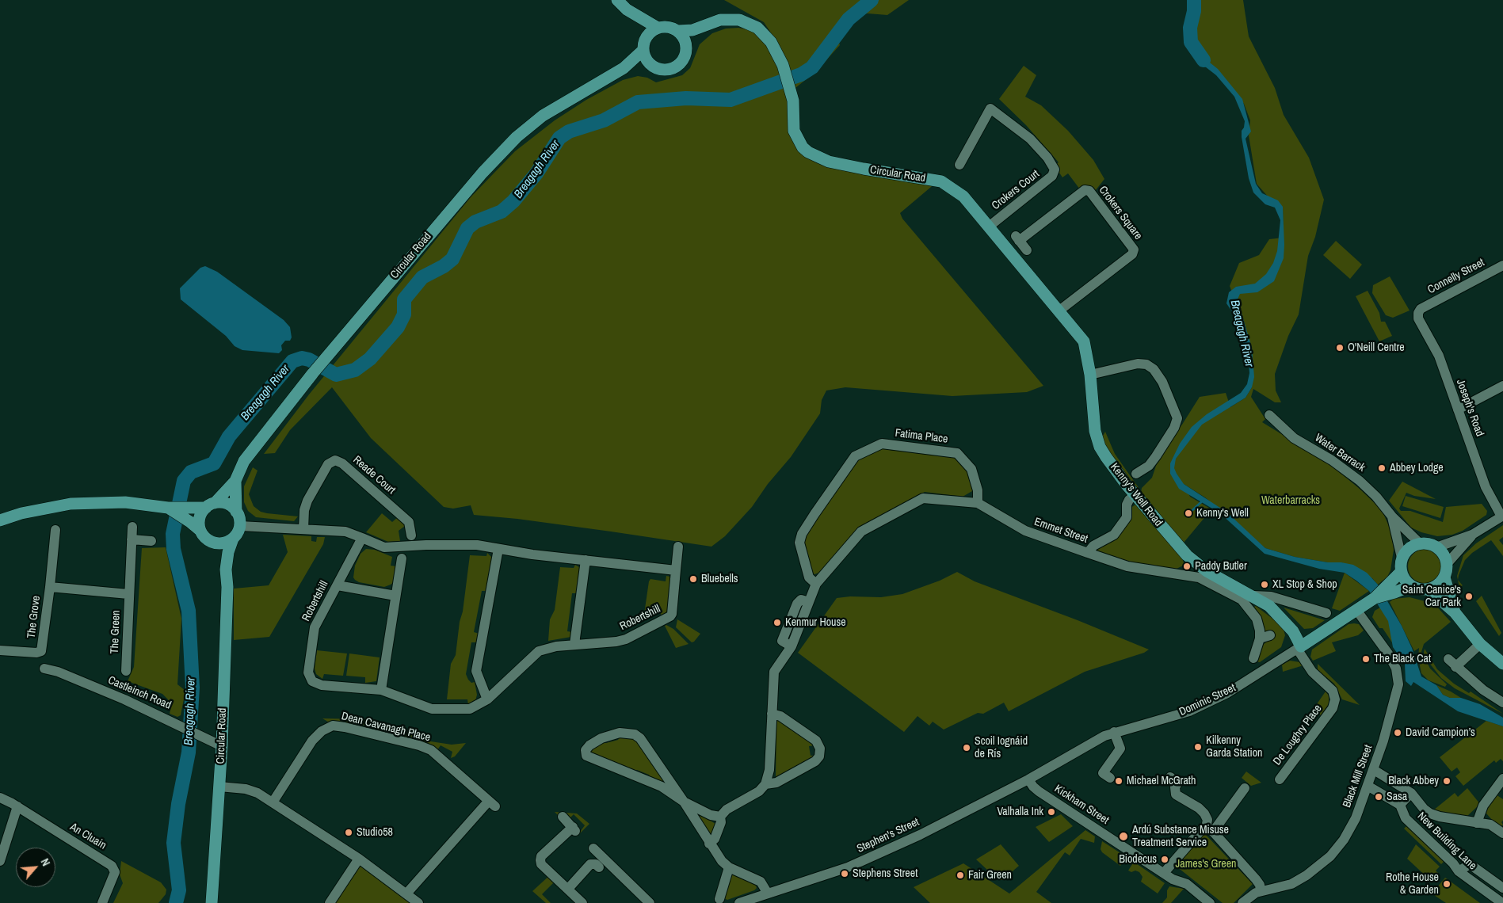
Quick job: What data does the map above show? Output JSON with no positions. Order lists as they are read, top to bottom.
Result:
{
  "streets": {
    "main road": ["Circular Road", "Kenny's Well Road", "Dominic Street"],
    "street": [
      "Crokers Court",
      "Crokers Square",
      "Connelly Street",
      "Joseph's Road",
      "Fatima Place",
      "Water Barrack",
      "Reade Court",
      "Emmet Street",
      "Robertshill",
      "The Grove",
      "The Green",
      "Castleinch Road",
      "Dean Cavanagh Place",
      "De Loughry Place",
      "Black Mill Street",
      "Kickham Street",
      "Stephen's Street",
      "An Cluain",
      "New Building Lane"
    ]
  },
  "crossings": [
    ["Circular Road", "Crokers Court"],
    ["Circular Road", "Crokers Square"],
    ["Circular Road", "Kenny's Well Road"],
    ["Circular Road", "Castleinch Road"],
    ["Connelly Street", "Joseph's Road"],
    ["Fatima Place", "Emmet Street"],
    ["Water Barrack", "Dominic Street"],
    ["Kenny's Well Road", "Emmet Street"],
    ["Kenny's Well Road", "Dominic Street"],
    ["Kenny's Well Road", "De Loughry Place"],
    ["The Grove", "The Green"],
    ["Dominic Street", "De Loughry Place"],
    ["Dominic Street", "Black Mill Street"],
    ["Dominic Street", "Kickham Street"],
    ["Dominic Street", "Stephen's Street"],
    ["Kickham Street", "Stephen's Street"]
  ],
  "water": ["Breagagh River"],
  "parks": ["Waterbarracks", "James's Green"],
  "places": [
    "O'Neill Centre",
    "Abbey Lodge",
    "Kenny's Well",
    "Paddy Butler",
    "Bluebells",
    "XL Stop & Shop",
    "Saint Canice's Car Park",
    "Kenmur House",
    "The Black Cat",
    "David Campion’s",
    "Kilkenny Garda Station",
    "Scoil Iognáid de Rís",
    "Michael McGrath",
    "Black Abbey",
    "Sasa",
    "Valhalla Ink",
    "Studio58",
    "Ardú Substance Misuse Treatment Service",
    "Biodecus",
    "Stephens Street",
    "Fair Green",
    "Rothe House & Garden"
  ],
  "north": "top right"
}
